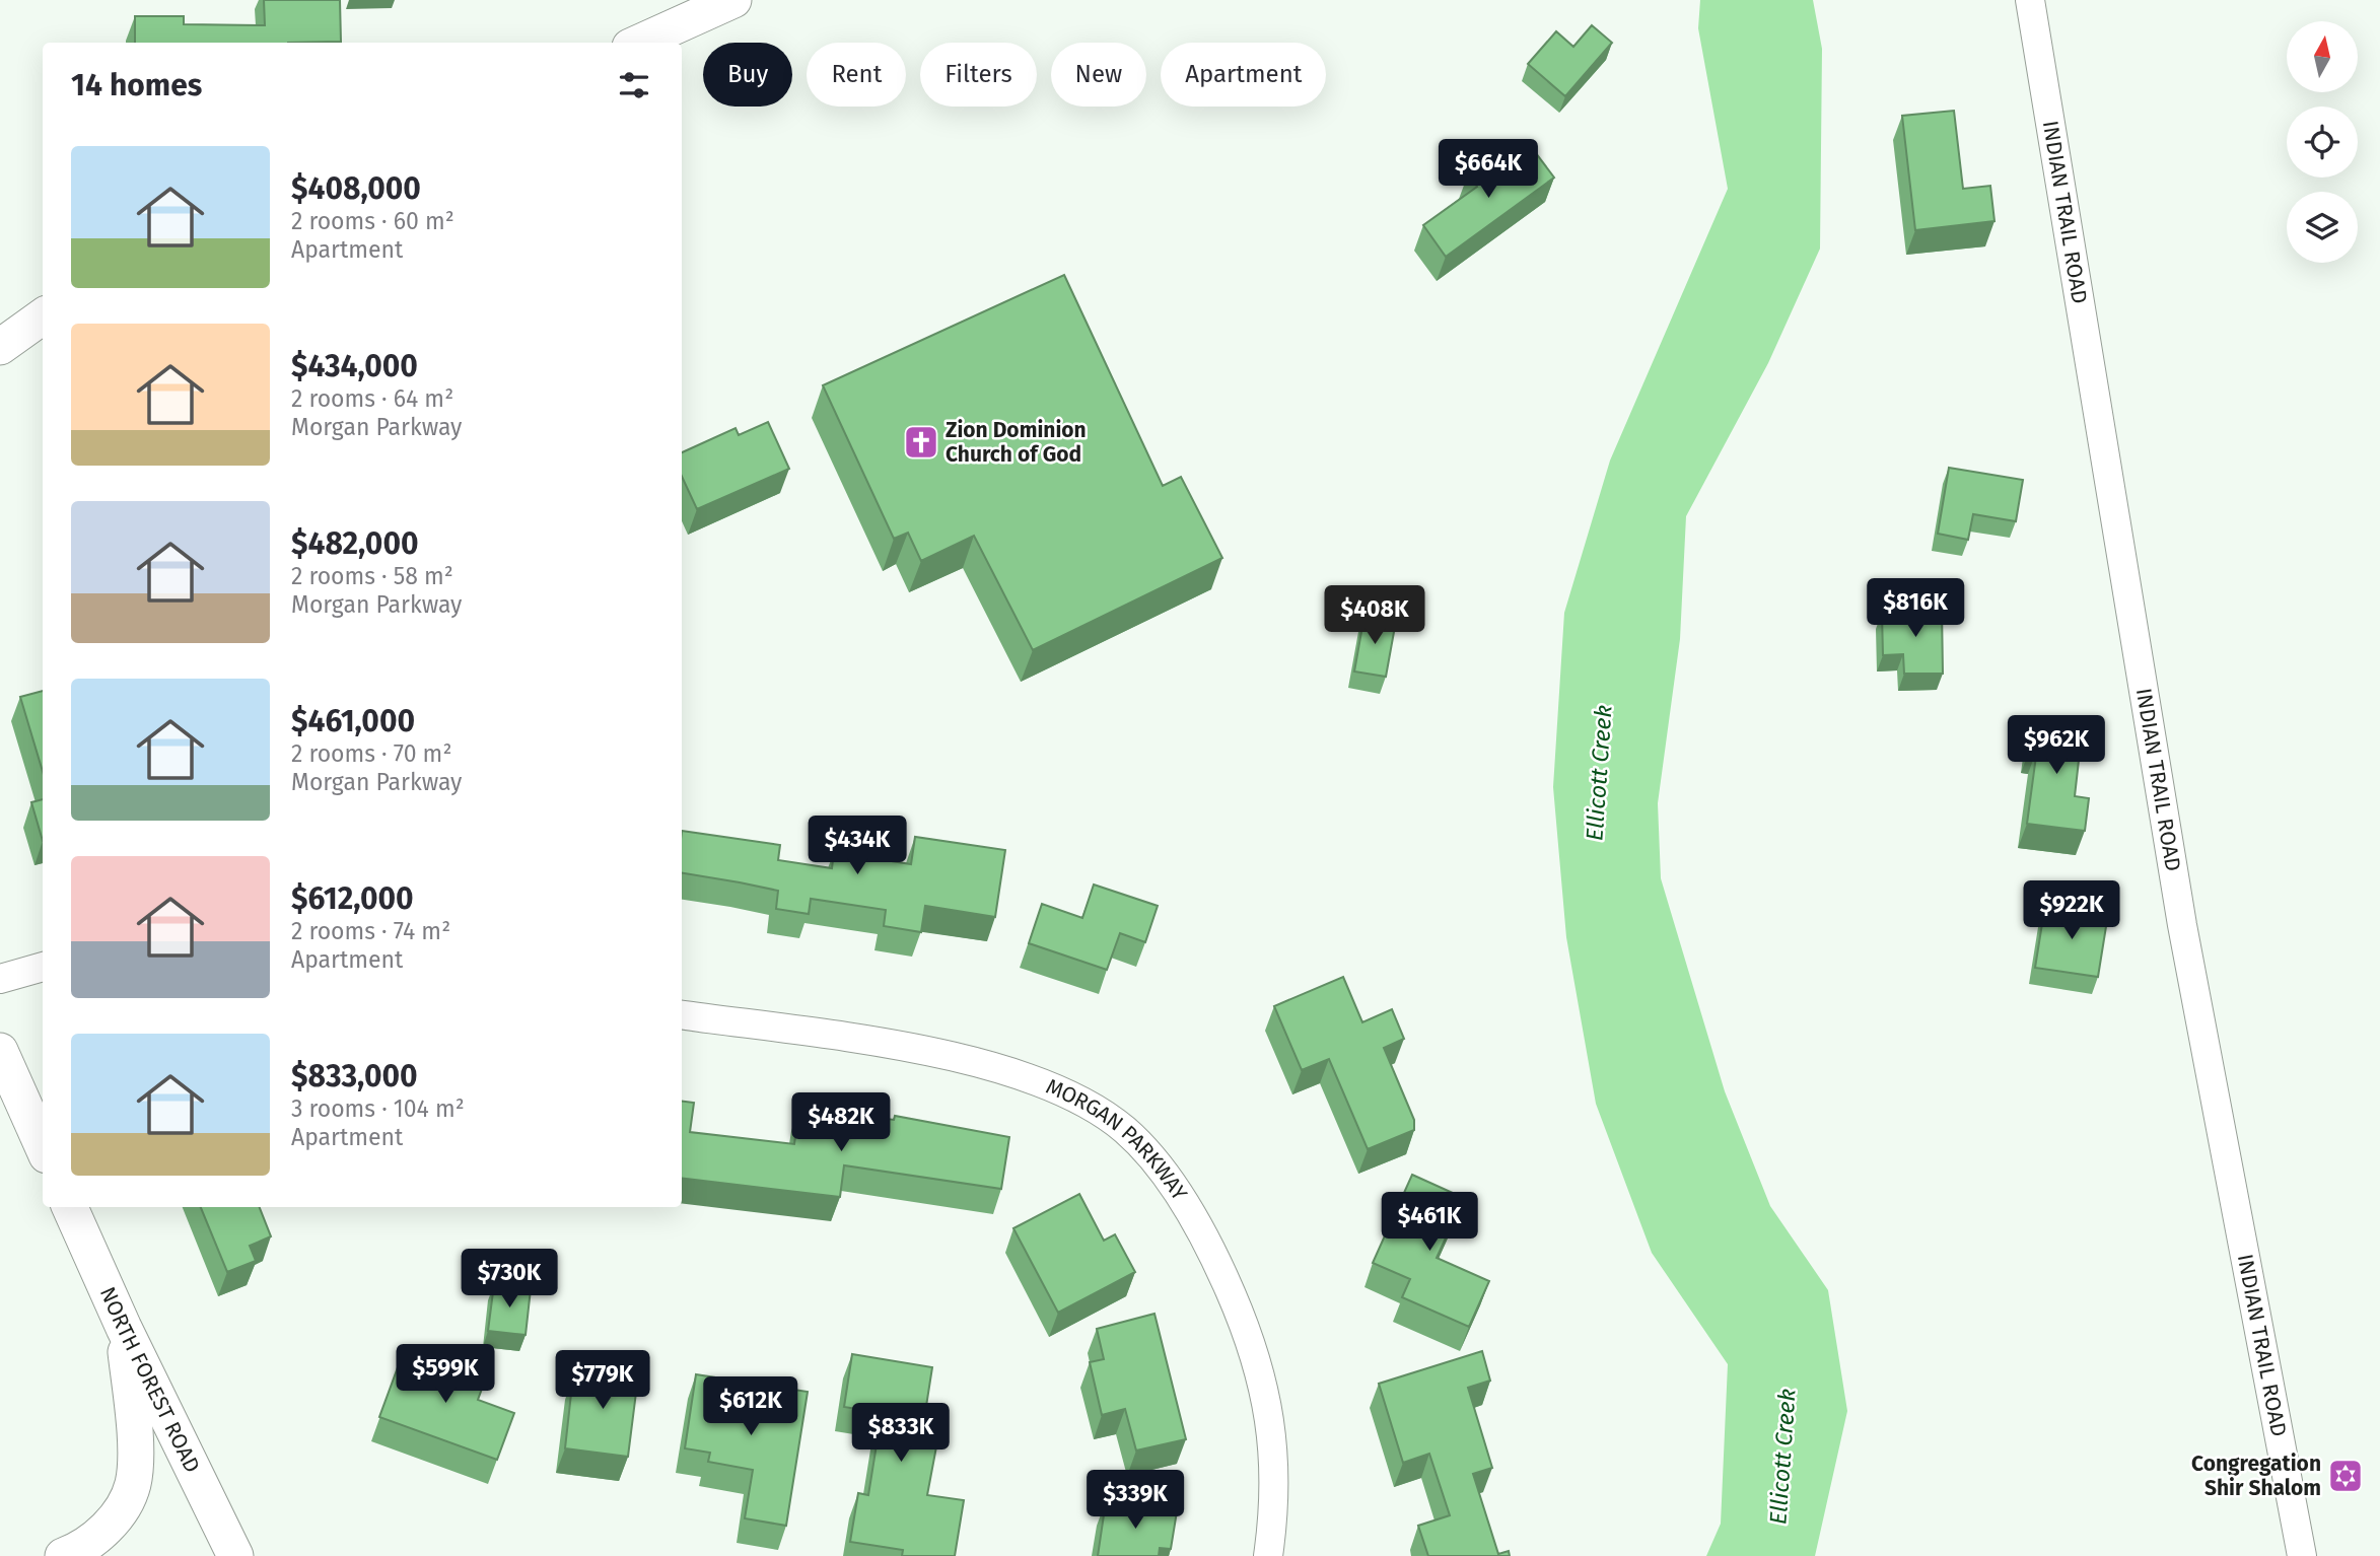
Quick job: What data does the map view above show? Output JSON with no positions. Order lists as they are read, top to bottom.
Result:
{
  "streets": {
    "street": ["INDIAN TRAIL ROAD", "MORGAN PARKWAY", "NORTH FOREST ROAD"]
  },
  "water": ["Ellicott Creek"],
  "places": {
    "church": ["Zion Dominion Church of God"],
    "synagogue": ["Congregation Shir Shalom"]
  },
  "north": "top",
  "page": {
    "chip": [
      "Buy",
      "Rent",
      "Filters",
      "New",
      "Apartment"
    ],
    "heading": "14 homes",
    "list": [
      {
        "name": "$408,000",
        "note": "2 rooms · 60 m² · Apartment"
      },
      {
        "name": "$434,000",
        "note": "2 rooms · 64 m² · Morgan Parkway"
      },
      {
        "name": "$482,000",
        "note": "2 rooms · 58 m² · Morgan Parkway"
      },
      {
        "name": "$461,000",
        "note": "2 rooms · 70 m² · Morgan Parkway"
      },
      {
        "name": "$612,000",
        "note": "2 rooms · 74 m² · Apartment"
      },
      {
        "name": "$833,000",
        "note": "3 rooms · 104 m² · Apartment"
      }
    ],
    "price": [
      "$664K",
      "$816K",
      "$408K",
      "$962K",
      "$434K",
      "$922K",
      "$482K",
      "$461K",
      "$730K",
      "$599K",
      "$779K",
      "$612K",
      "$833K",
      "$339K"
    ]
  }
}
